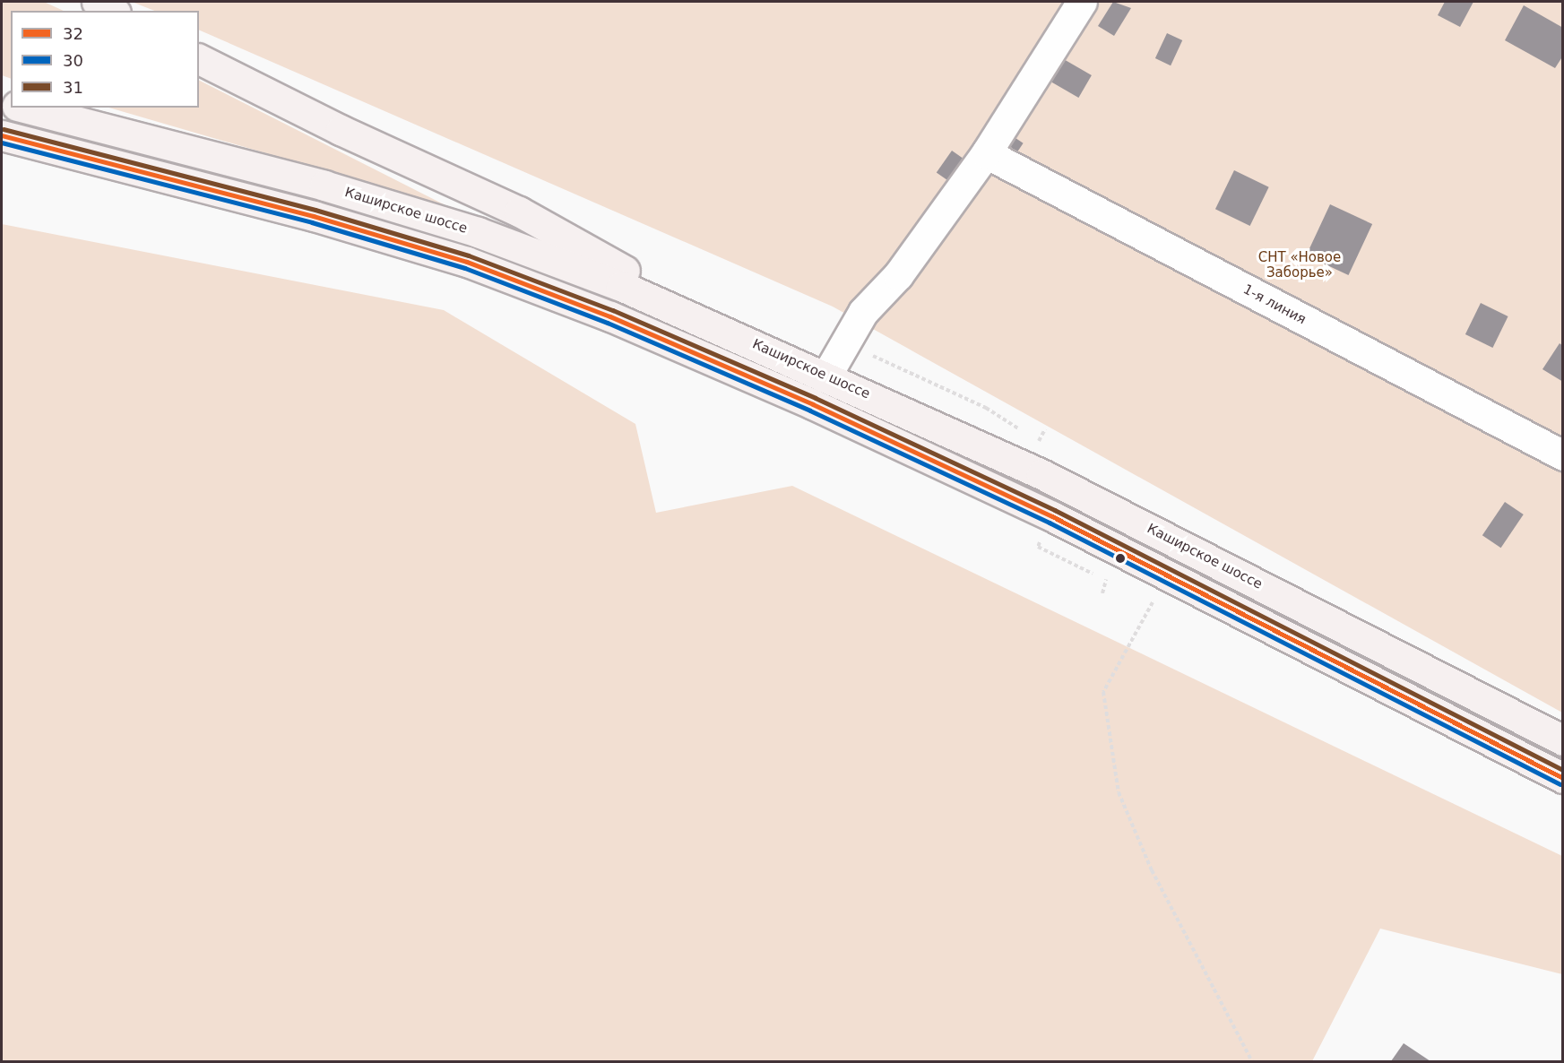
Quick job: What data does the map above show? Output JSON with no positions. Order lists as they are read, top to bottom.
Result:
{
  "streets": {
    "main road": ["Каширское шоссе"],
    "street": ["1-я линия"]
  },
  "parks": ["СНТ «Новое Заборье»"],
  "lines": ["transit line 31", "transit line 32", "transit line 30"],
  "legend": ["32", "30", "31"]
}
